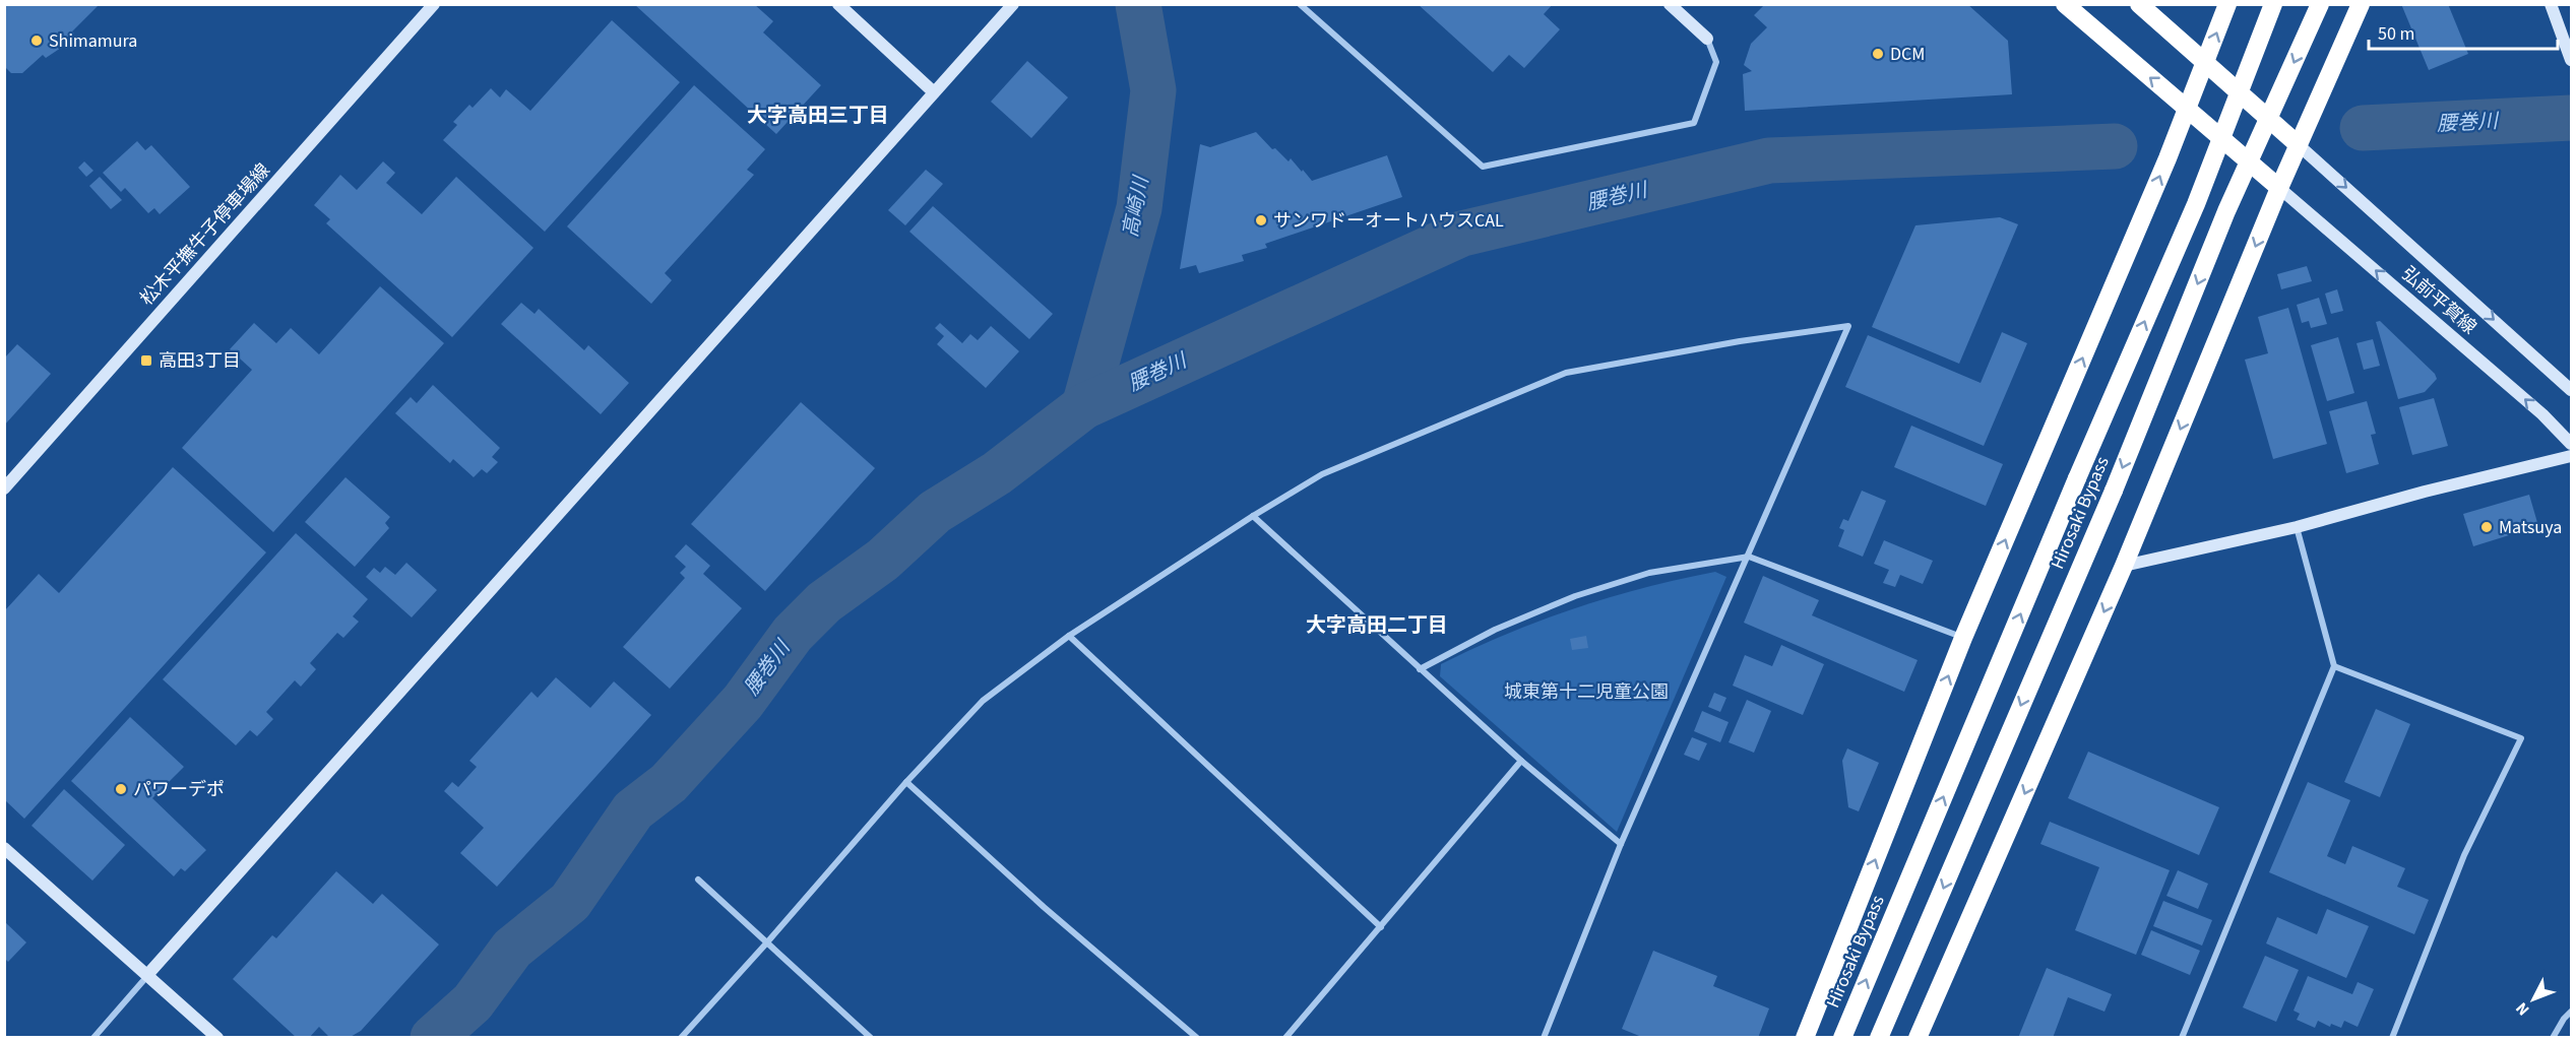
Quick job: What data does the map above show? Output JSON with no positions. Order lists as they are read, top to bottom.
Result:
{
  "streets": {
    "highway": ["Hirosaki Bypass"],
    "street": ["松木平撫牛子停車場線", "弘前平賀線"]
  },
  "districts": ["大字高田三丁目", "大字高田二丁目"],
  "water": ["腰巻川", "高崎川"],
  "parks": ["城東第十二児童公園"],
  "places": {
    "other": [
      "Shimamura",
      "DCM",
      "サンワドーオートハウスCAL",
      "Matsuya",
      "パワーデポ"
    ],
    "transit": ["高田3丁目"]
  },
  "scale_bar": "50 m",
  "north": "bottom left"
}
